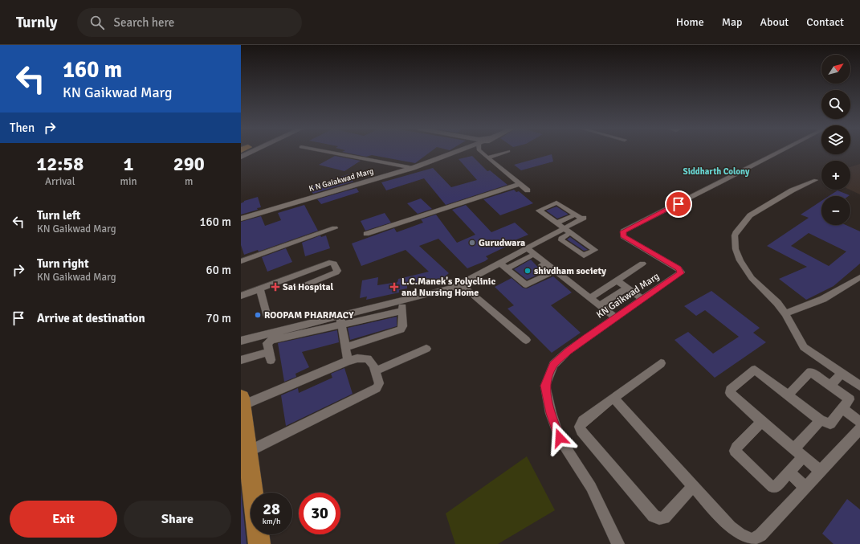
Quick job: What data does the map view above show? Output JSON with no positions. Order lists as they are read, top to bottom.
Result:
{
  "streets": {
    "street": ["K N Gaiakwad Marg", "KN Gaikwad Marg"]
  },
  "districts": ["Siddharth Colony"],
  "places": {
    "other": ["Gurudwara", "shivdham society", "ROOPAM PHARMACY"],
    "health": ["Sai Hospital", "L.C.Manek's Polyclinic and Nursing Home"]
  },
  "north": "top right",
  "page": {
    "header": "Turnly",
    "search": "Search here",
    "nav": [
      "Home",
      "Map",
      "About",
      "Contact"
    ],
    "turn": ["160 m", "KN Gaikwad Marg"],
    "map_buttons": ["+", "−"],
    "then": "Then",
    "eta": [
      "12:58",
      "Arrival",
      "1",
      "min",
      "290",
      "m"
    ],
    "list": [
      {
        "name": "Turn left",
        "note": "KN Gaikwad Marg",
        "value": "160 m"
      },
      {
        "name": "Turn right",
        "note": "KN Gaikwad Marg",
        "value": "60 m"
      },
      {
        "name": "Arrive at destination",
        "value": "70 m"
      }
    ],
    "speed": "28 km/h",
    "limit": "30",
    "buttons": ["Exit", "Share"]
  }
}
